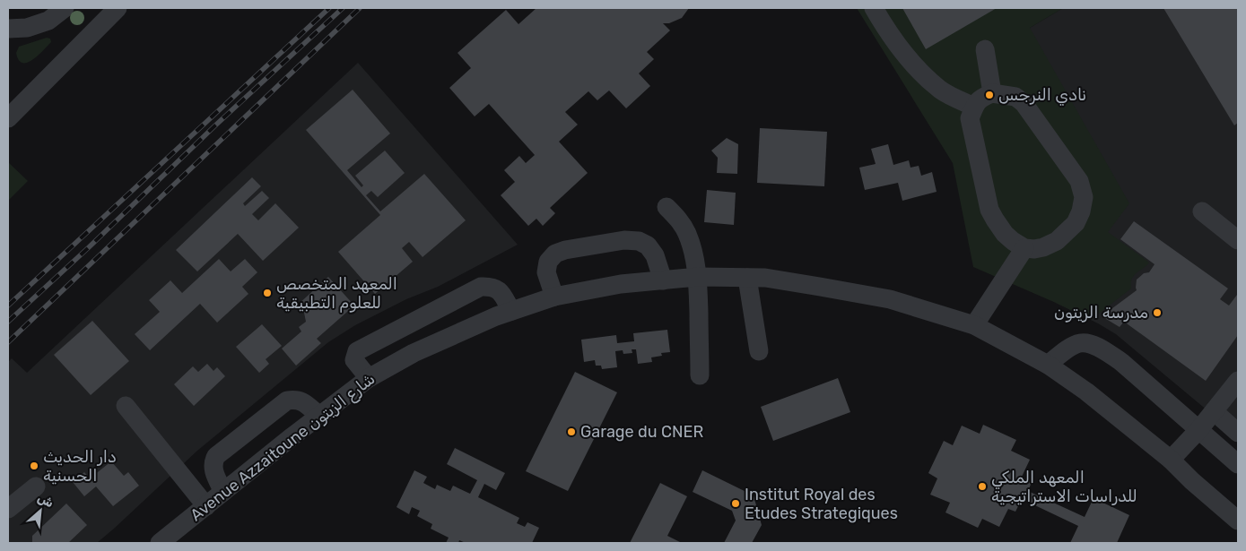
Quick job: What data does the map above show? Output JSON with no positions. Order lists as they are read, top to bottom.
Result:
{
  "streets": {
    "street": ["Avenue Azzaitoune شارع الزيتون"]
  },
  "places": [
    "نادي النرجس",
    "المعهد المتخصص للعلوم التطبيقية",
    "مدرسة الزيتون",
    "Garage du CNER",
    "دار الحديث الحسنية",
    "المعهد الملكي للدراسات الاستراتيجية",
    "Institut Royal des Etudes Strategiques"
  ],
  "north": "top right"
}
